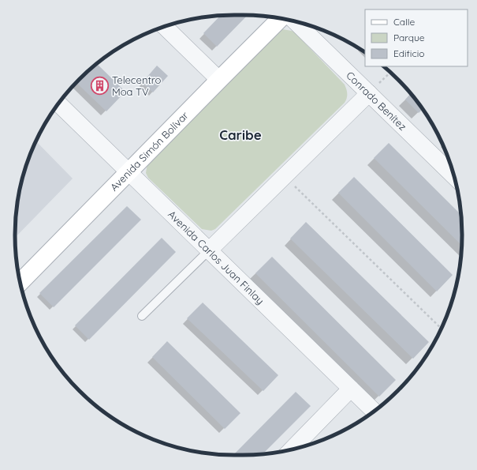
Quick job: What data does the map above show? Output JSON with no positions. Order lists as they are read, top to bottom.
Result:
{
  "streets": {
    "street": ["Conrado Benítez", "Avenida Simón Bolívar", "Avenida Carlos Juan Finlay"]
  },
  "crossings": [
    ["Avenida Simón Bolívar", "Avenida Carlos Juan Finlay"]
  ],
  "districts": ["Caribe"],
  "places": {
    "building": ["Telecentro Moa TV"]
  },
  "legend": ["Calle", "Parque", "Edificio"]
}
